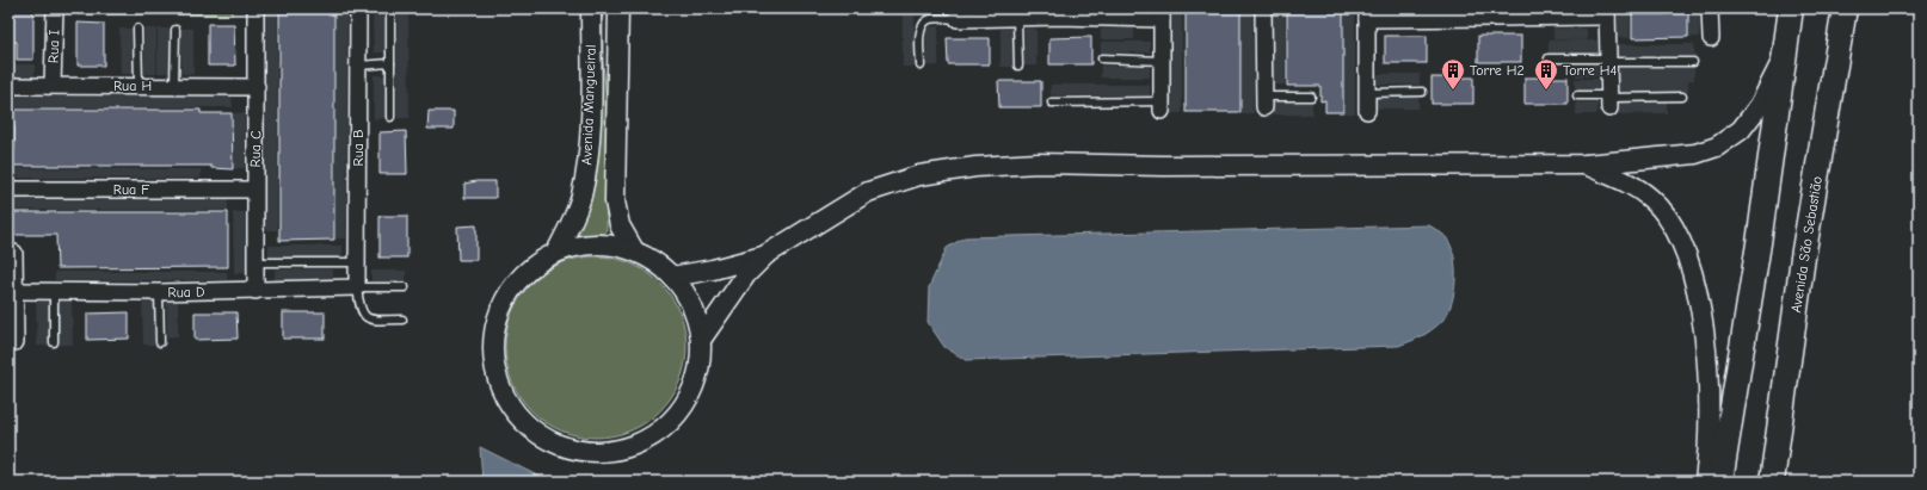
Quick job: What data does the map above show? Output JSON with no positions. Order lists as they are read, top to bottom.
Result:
{
  "streets": {
    "main road": ["Avenida São Sebastião"],
    "street": [
      "Rua I",
      "Rua H",
      "Avenida Mangueiral",
      "Rua B",
      "Rua C",
      "Rua F",
      "Rua D"
    ]
  },
  "crossings": [
    ["Rua I", "Rua H"],
    ["Rua H", "Rua C"],
    ["Rua B", "Rua D"],
    ["Rua C", "Rua F"],
    ["Rua C", "Rua D"]
  ],
  "places": {
    "building": ["Torre H2", "Torre H4"]
  }
}
